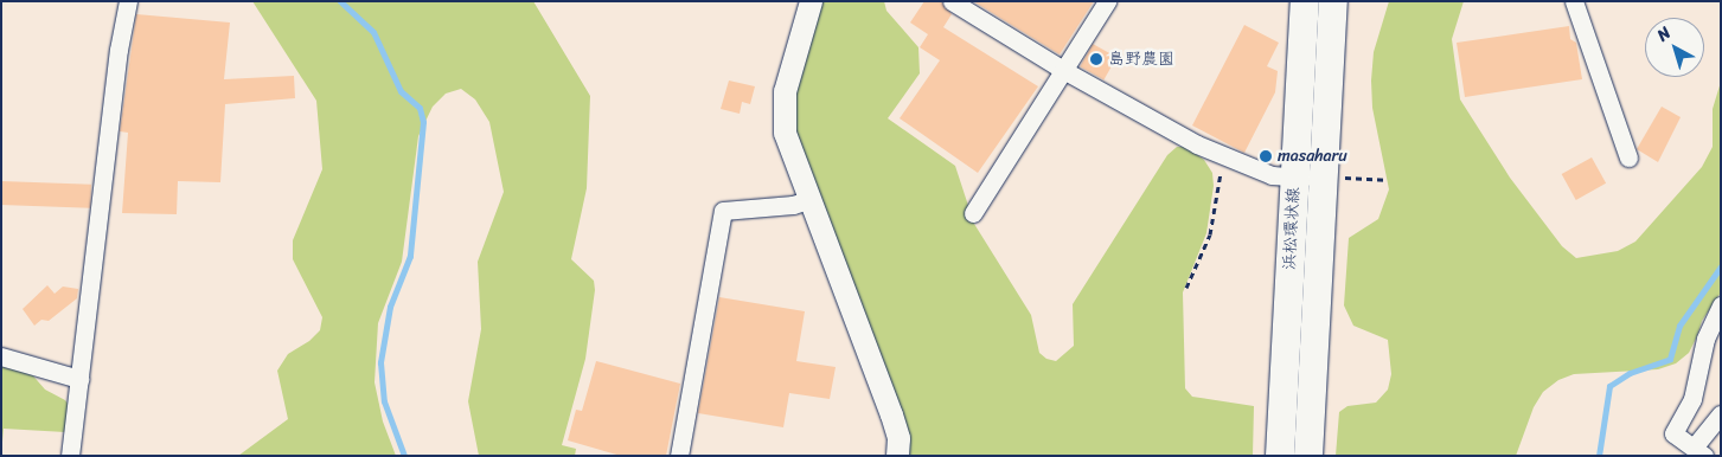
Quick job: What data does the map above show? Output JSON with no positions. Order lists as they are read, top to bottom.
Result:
{
  "streets": {
    "main road": ["浜松環状線"]
  },
  "places": ["島野農園", "masaharu"],
  "north": "top left"
}
